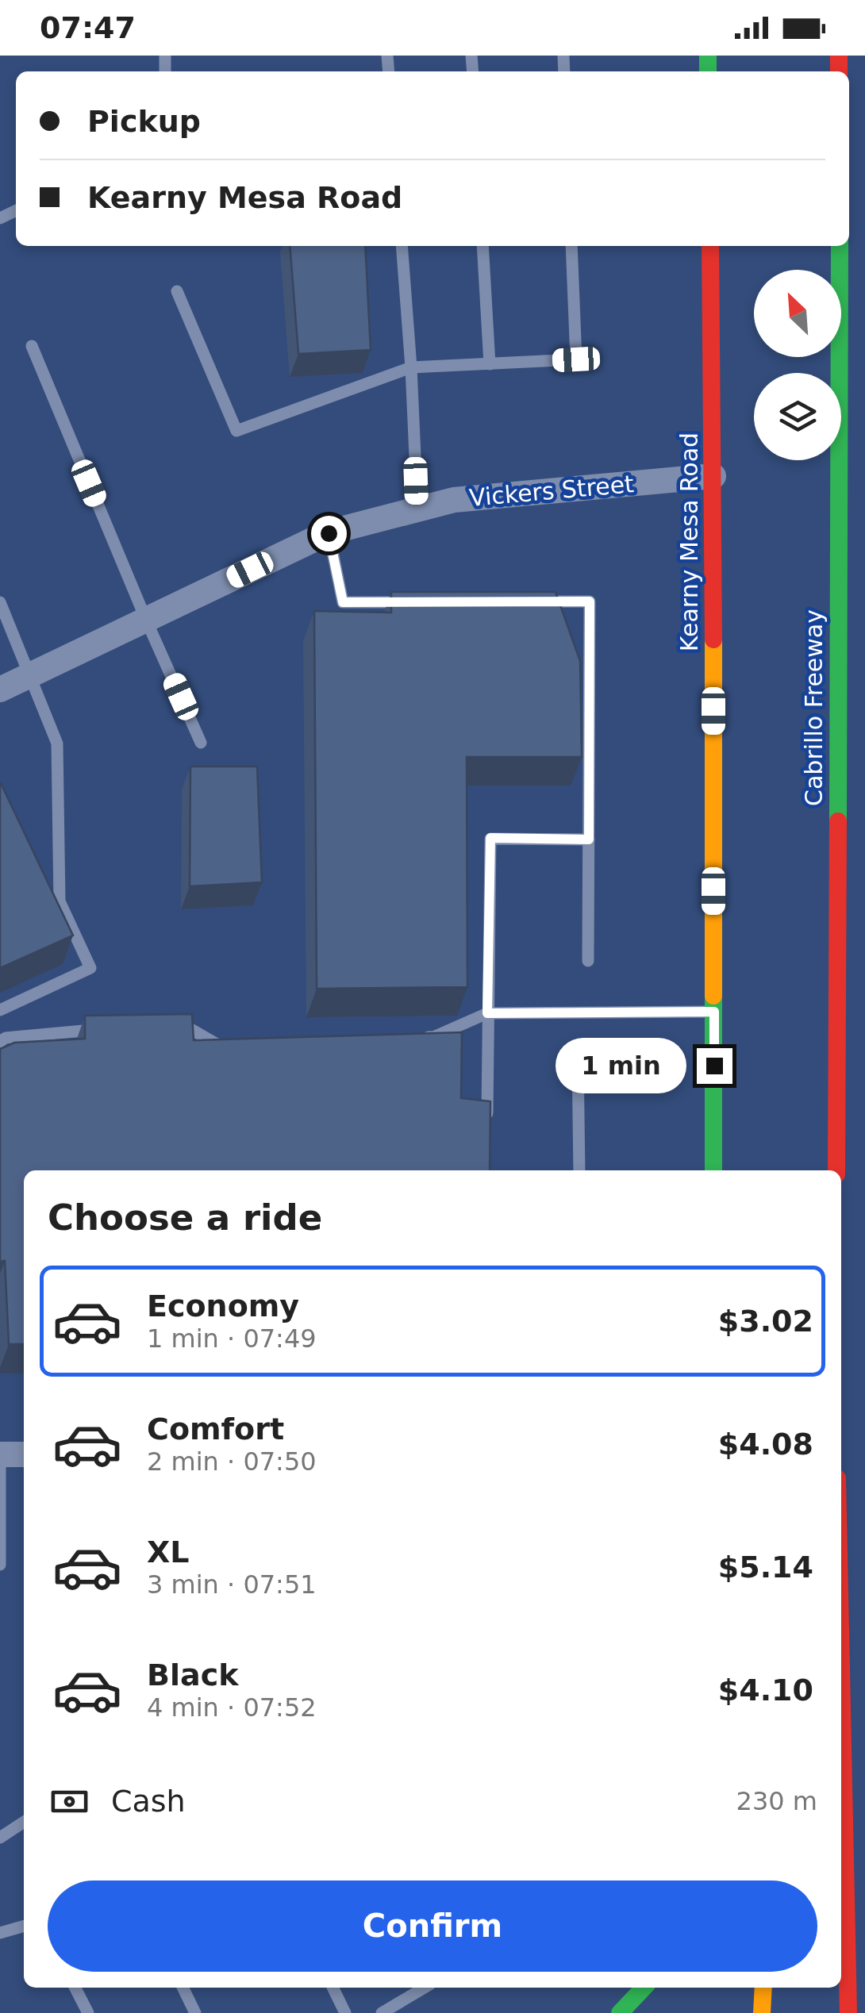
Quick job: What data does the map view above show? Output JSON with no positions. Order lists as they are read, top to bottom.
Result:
{
  "streets": {
    "main road": ["Kearny Mesa Road", "Cabrillo Freeway"],
    "street": ["Vickers Street"]
  },
  "crossings": [
    ["Vickers Street", "Kearny Mesa Road"]
  ],
  "north": "top left",
  "page": {
    "status": "07:47",
    "banner": ["Pickup", "Kearny Mesa Road"],
    "bubble": "1 min",
    "heading": "Choose a ride",
    "list": [
      {
        "name": "Economy",
        "note": "1 min · 07:49",
        "value": "$3.02"
      },
      {
        "name": "Comfort",
        "note": "2 min · 07:50",
        "value": "$4.08"
      },
      {
        "name": "XL",
        "note": "3 min · 07:51",
        "value": "$5.14"
      },
      {
        "name": "Black",
        "note": "4 min · 07:52",
        "value": "$4.10"
      }
    ],
    "pay": ["Cash", "230 m"],
    "buttons": "Confirm"
  }
}
